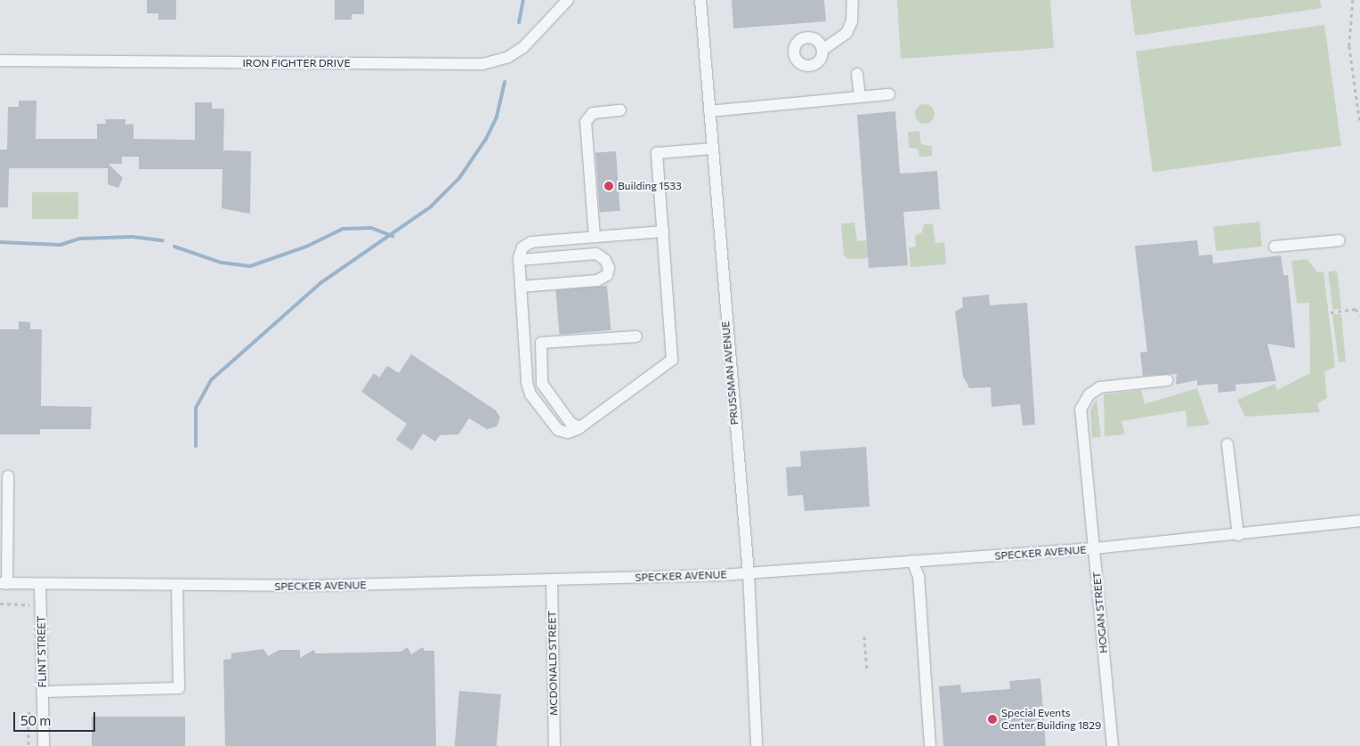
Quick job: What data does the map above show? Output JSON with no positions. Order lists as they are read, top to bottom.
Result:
{
  "streets": {
    "street": [
      "IRON FIGHTER DRIVE",
      "PRUSSMAN AVENUE",
      "SPECKER AVENUE",
      "HOGAN STREET",
      "FLINT STREET",
      "MCDONALD STREET"
    ]
  },
  "crossings": [
    ["PRUSSMAN AVENUE", "SPECKER AVENUE"],
    ["SPECKER AVENUE", "HOGAN STREET"],
    ["SPECKER AVENUE", "FLINT STREET"],
    ["SPECKER AVENUE", "MCDONALD STREET"]
  ],
  "places": ["Building 1533", "Special Events Center Building 1829"],
  "scale_bar": "50 m"
}
